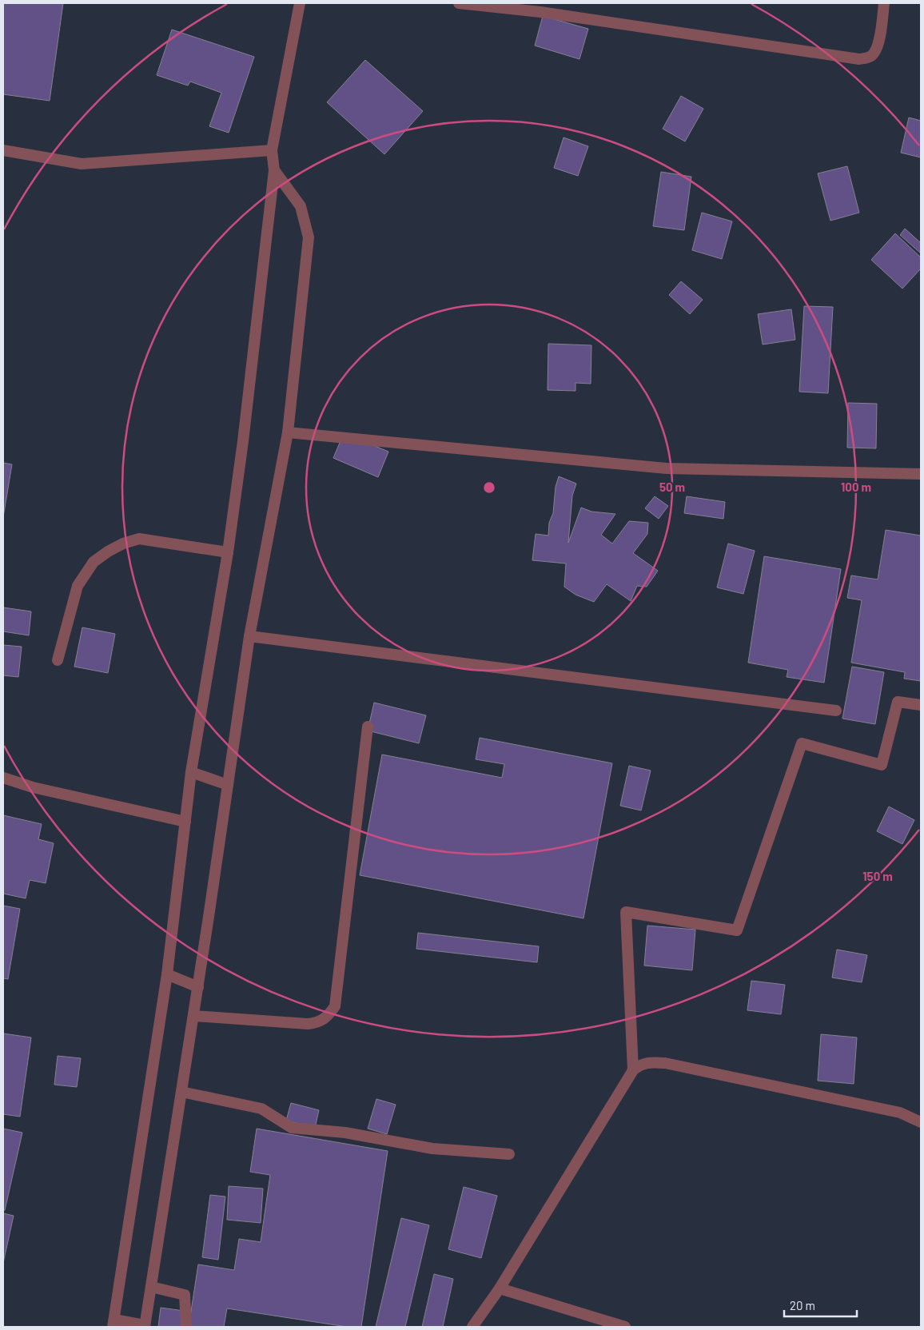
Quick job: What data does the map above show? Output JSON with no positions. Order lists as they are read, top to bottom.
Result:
{
  "scale_bar": "20 m",
  "rings": ["50 m", "100 m", "150 m"]
}
